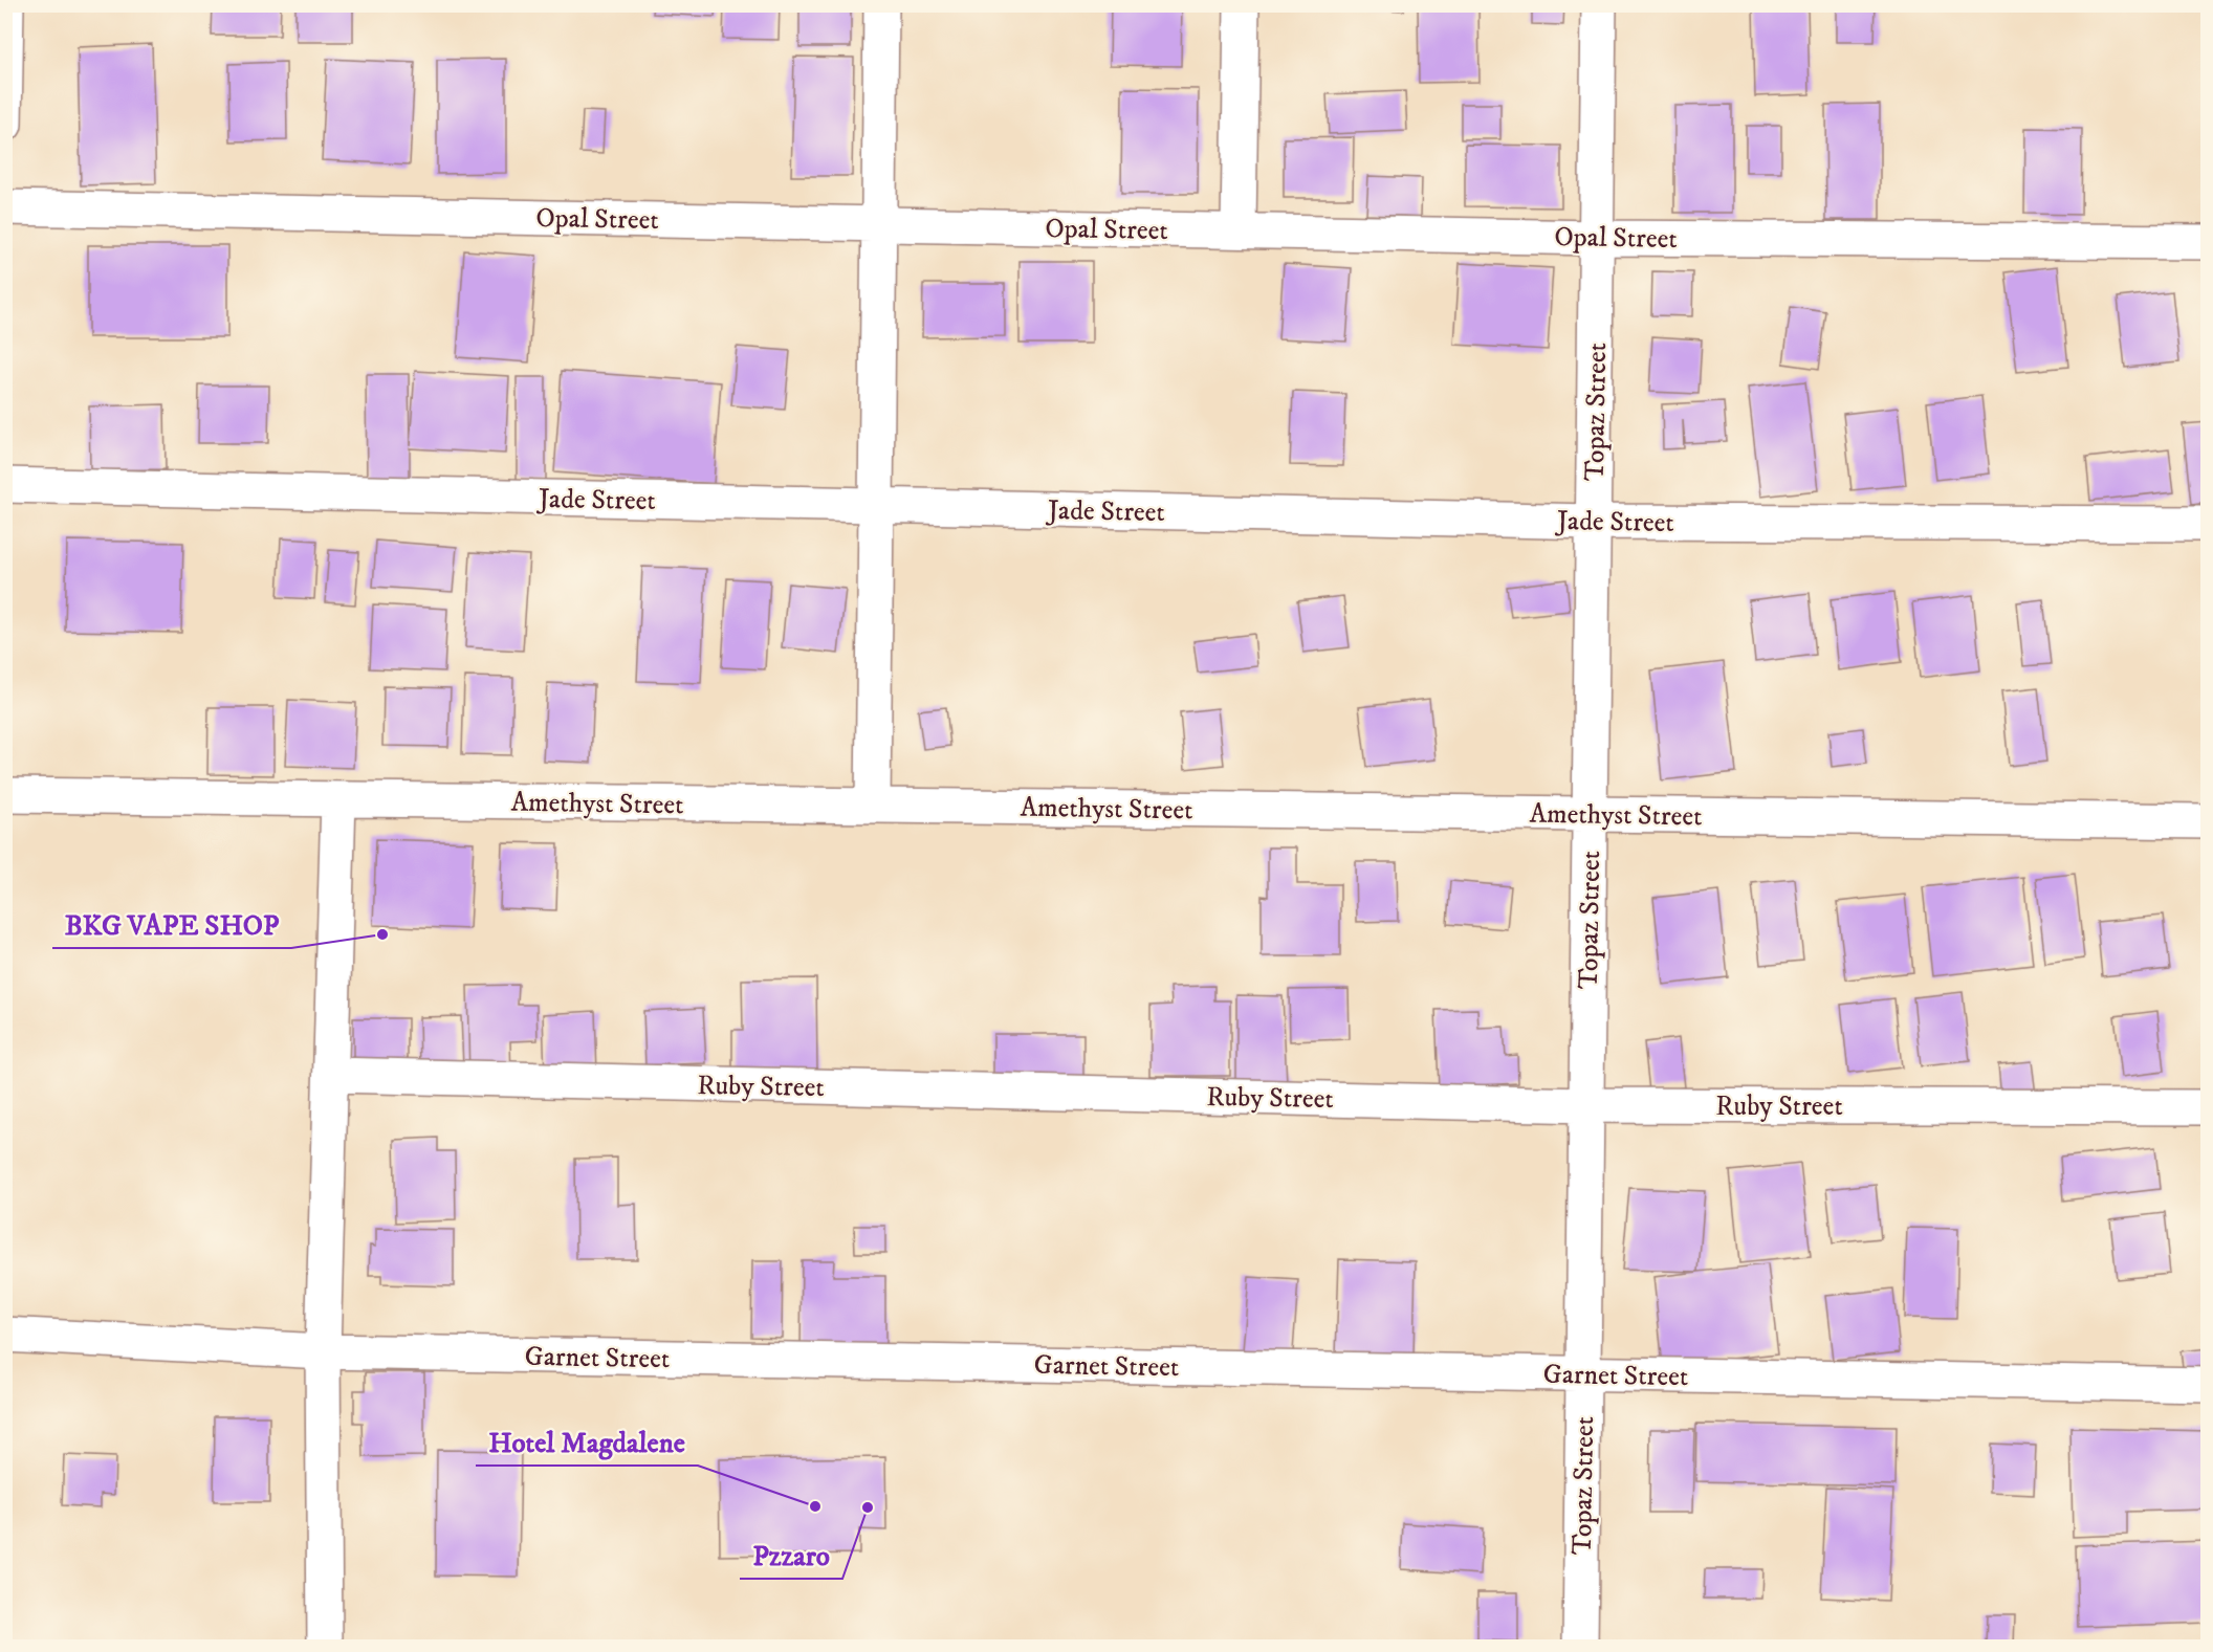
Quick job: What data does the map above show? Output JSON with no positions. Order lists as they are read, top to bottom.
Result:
{
  "streets": {
    "street": [
      "Opal Street",
      "Topaz Street",
      "Jade Street",
      "Amethyst Street",
      "Ruby Street",
      "Garnet Street"
    ]
  },
  "crossings": [
    ["Opal Street", "Topaz Street"],
    ["Topaz Street", "Jade Street"],
    ["Topaz Street", "Amethyst Street"],
    ["Topaz Street", "Ruby Street"],
    ["Topaz Street", "Garnet Street"]
  ],
  "places": ["BKG VAPE SHOP", "Hotel Magdalene", "Pzzaro"]
}
